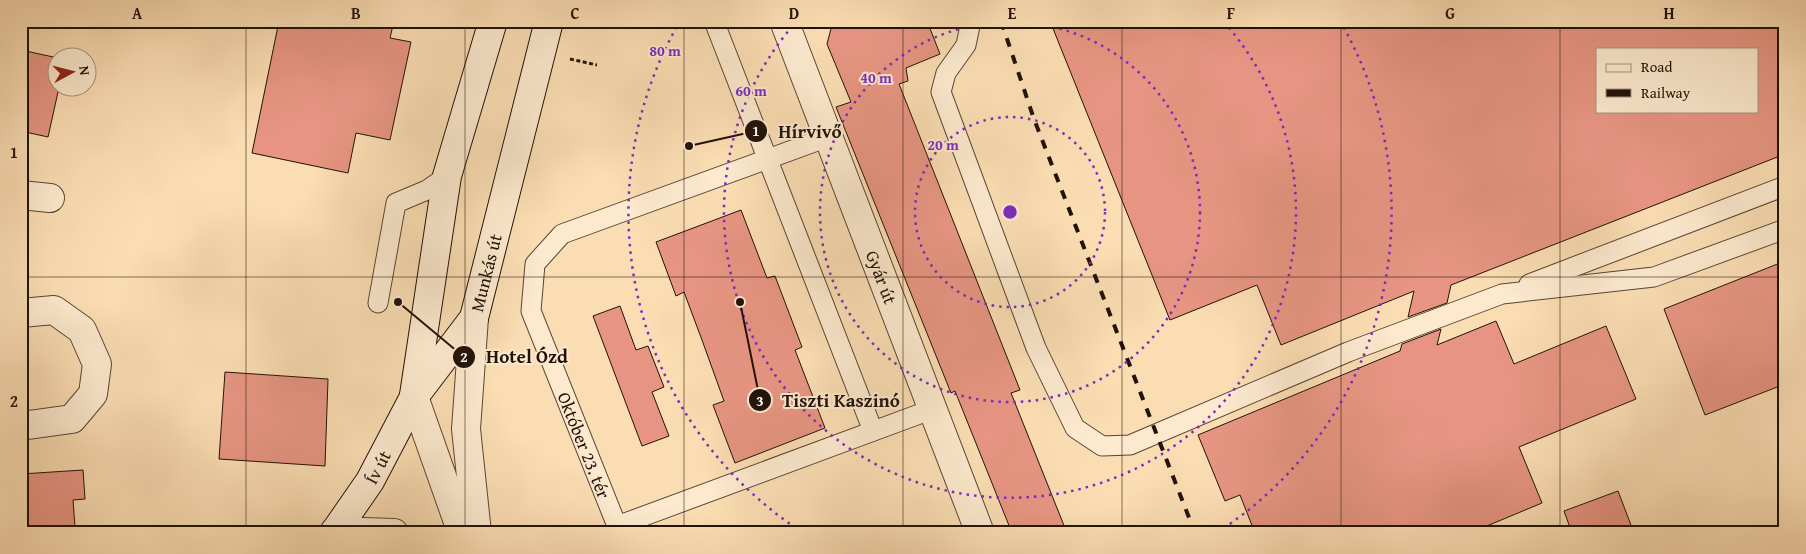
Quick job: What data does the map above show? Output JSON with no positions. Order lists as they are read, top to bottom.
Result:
{
  "streets": {
    "street": ["Munkás út", "Gyár út", "Ív út"],
    "lane": ["Október 23. tér"]
  },
  "crossings": [
    ["Munkás út", "Ív út"],
    ["Gyár út", "Október 23. tér"]
  ],
  "places": ["Hírvivő", "Hotel Ózd", "Tiszti Kaszinó"],
  "legend": ["Road", "Railway"],
  "north": "right",
  "grid": {
    "columns": [
      "A",
      "B",
      "C",
      "D",
      "E",
      "F",
      "G",
      "H"
    ],
    "rows": ["1", "2"]
  },
  "rings": [
    "80 m",
    "40 m",
    "60 m",
    "20 m"
  ]
}
